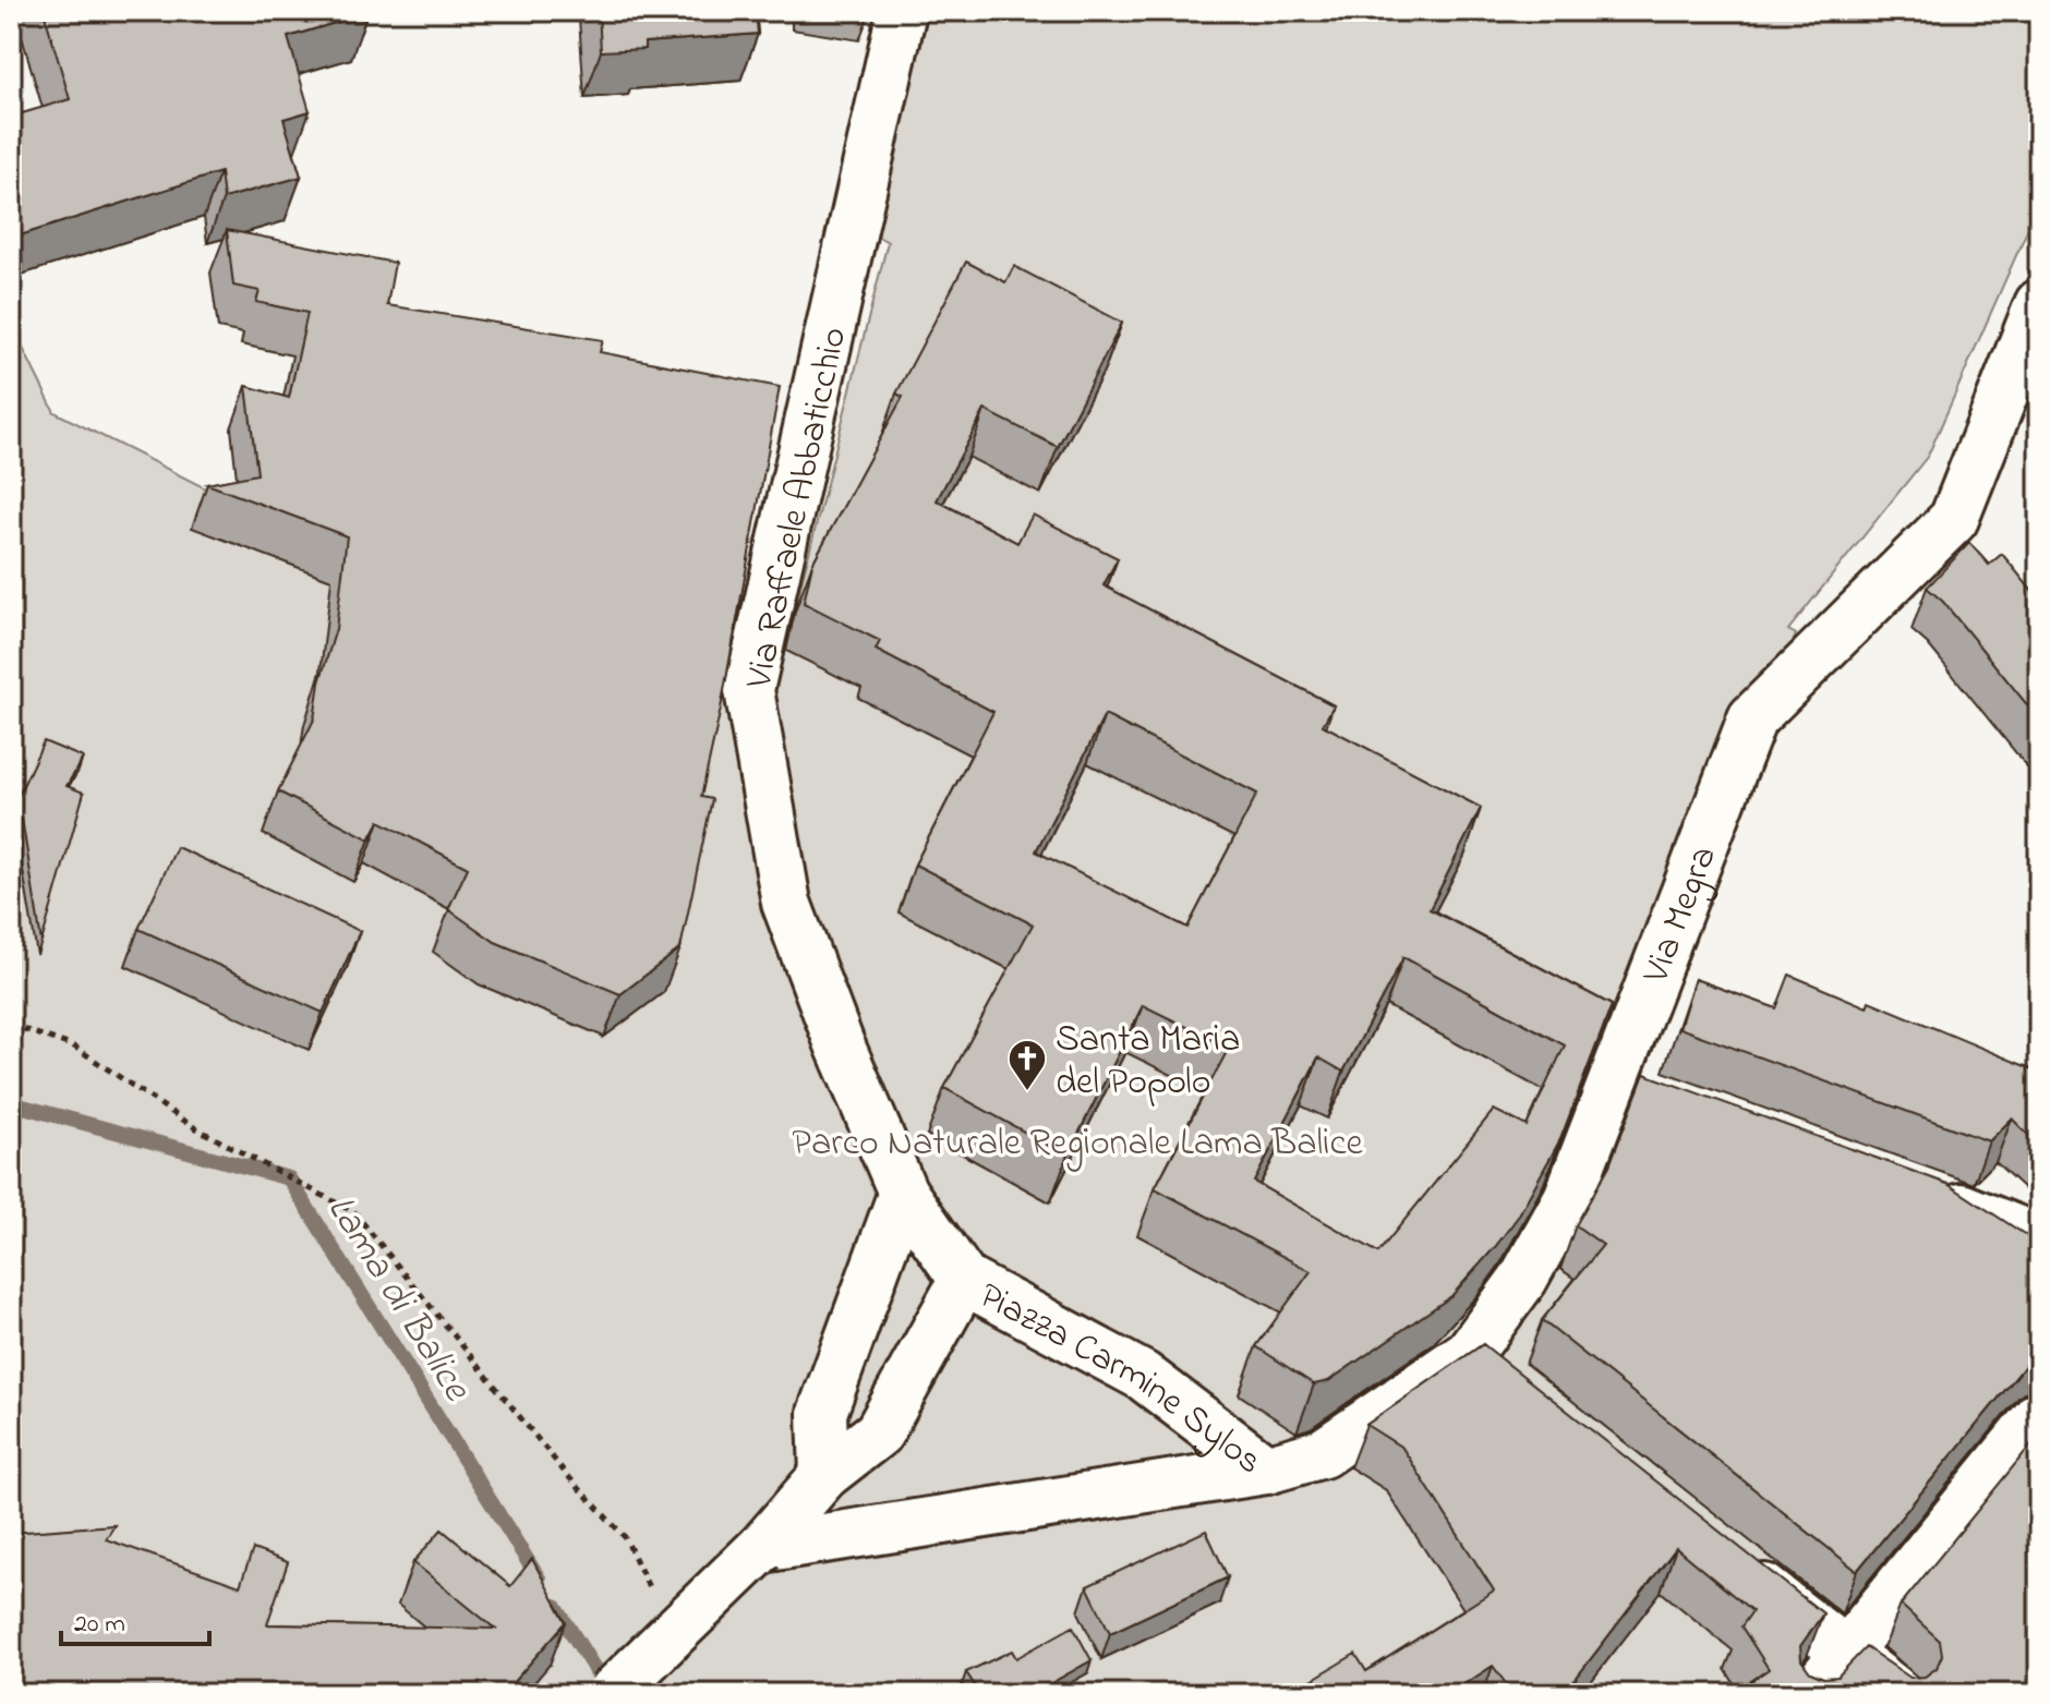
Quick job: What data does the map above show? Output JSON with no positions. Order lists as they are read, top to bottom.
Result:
{
  "streets": {
    "street": ["Via Raffaele Abbaticchio", "Via Megra", "Piazza Carmine Sylos"]
  },
  "crossings": [
    ["Via Raffaele Abbaticchio", "Piazza Carmine Sylos"],
    ["Via Megra", "Piazza Carmine Sylos"]
  ],
  "water": ["Lama di Balice"],
  "parks": ["Parco Naturale Regionale Lama Balice"],
  "places": {
    "church": ["Santa Maria del Popolo"]
  },
  "scale_bar": "20 m"
}
